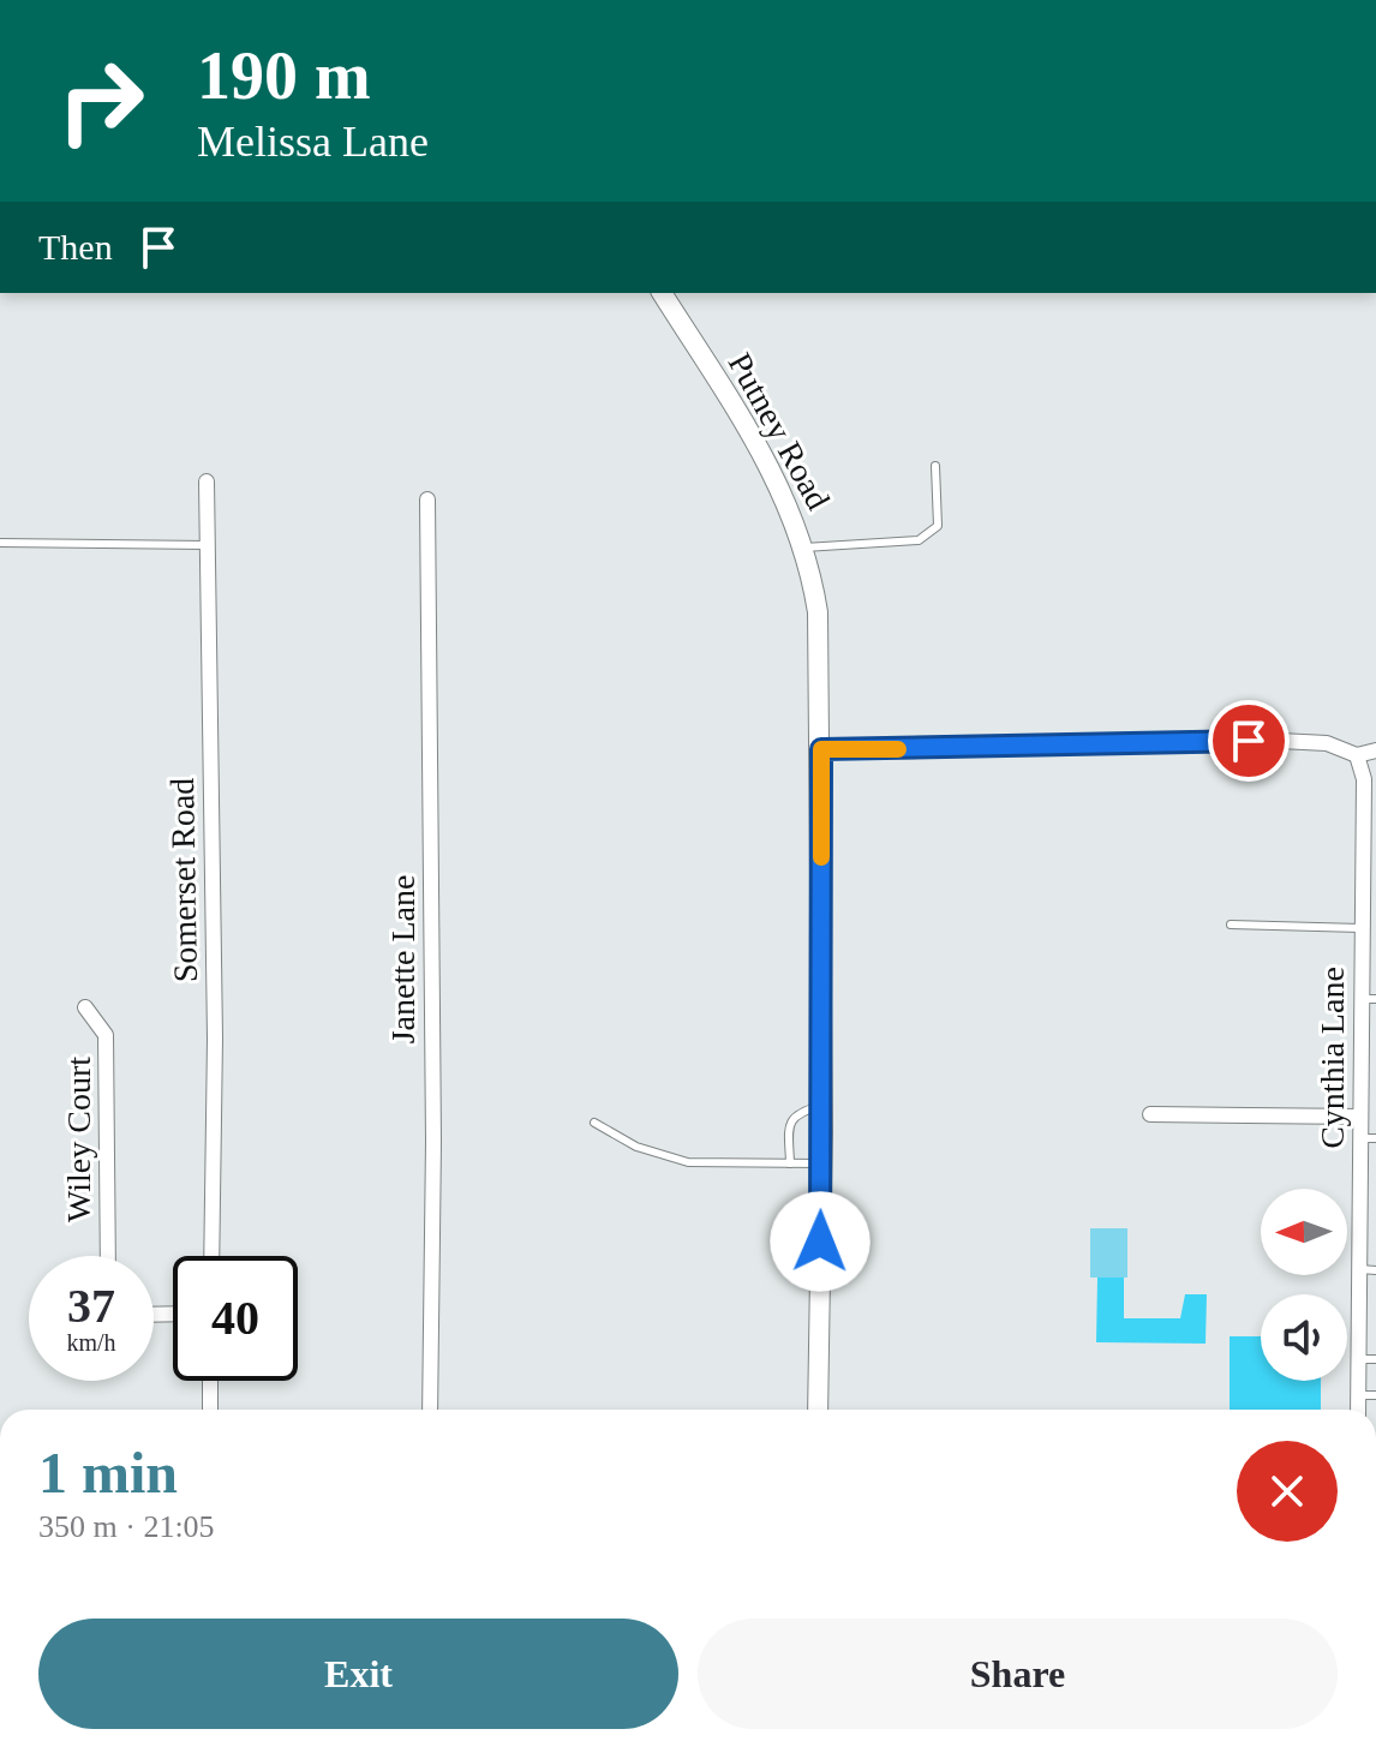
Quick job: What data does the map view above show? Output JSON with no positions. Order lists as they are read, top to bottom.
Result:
{
  "streets": {
    "street": [
      "Putney Road",
      "Somerset Road",
      "Janette Lane",
      "Cynthia Lane",
      "Wiley Court"
    ]
  },
  "north": "left",
  "page": {
    "turn": ["190 m", "Melissa Lane"],
    "then": "Then",
    "speed": "37 km/h",
    "limit": "40",
    "heading": ["1 min", "350 m · 21:05"],
    "buttons": ["Exit", "Share"]
  }
}
